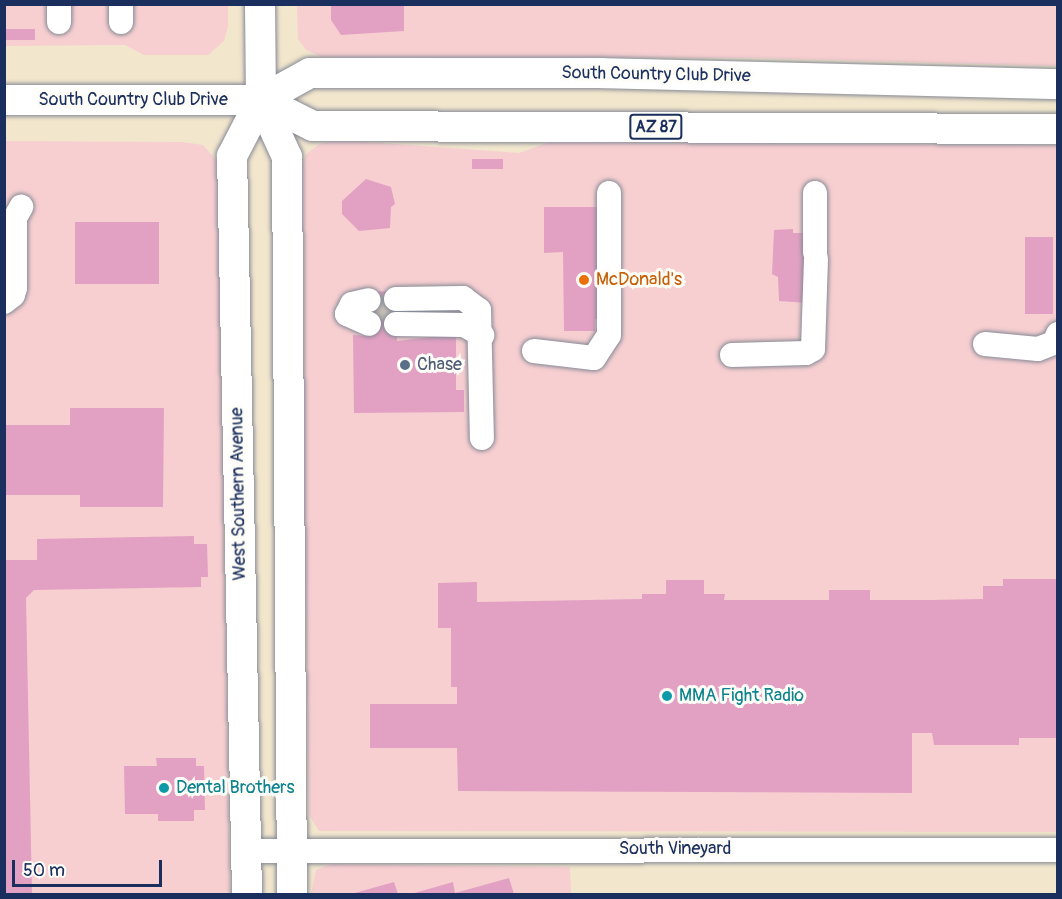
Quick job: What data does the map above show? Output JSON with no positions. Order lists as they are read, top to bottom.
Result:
{
  "streets": {
    "main road": ["South Country Club Drive", "AZ 87", "West Southern Avenue"],
    "street": ["South Vineyard"]
  },
  "crossings": [
    ["South Country Club Drive", "West Southern Avenue"],
    ["West Southern Avenue", "South Vineyard"]
  ],
  "places": [
    "McDonald's",
    "Chase",
    "MMA Fight Radio",
    "Dental Brothers"
  ],
  "scale_bar": "50 m"
}
